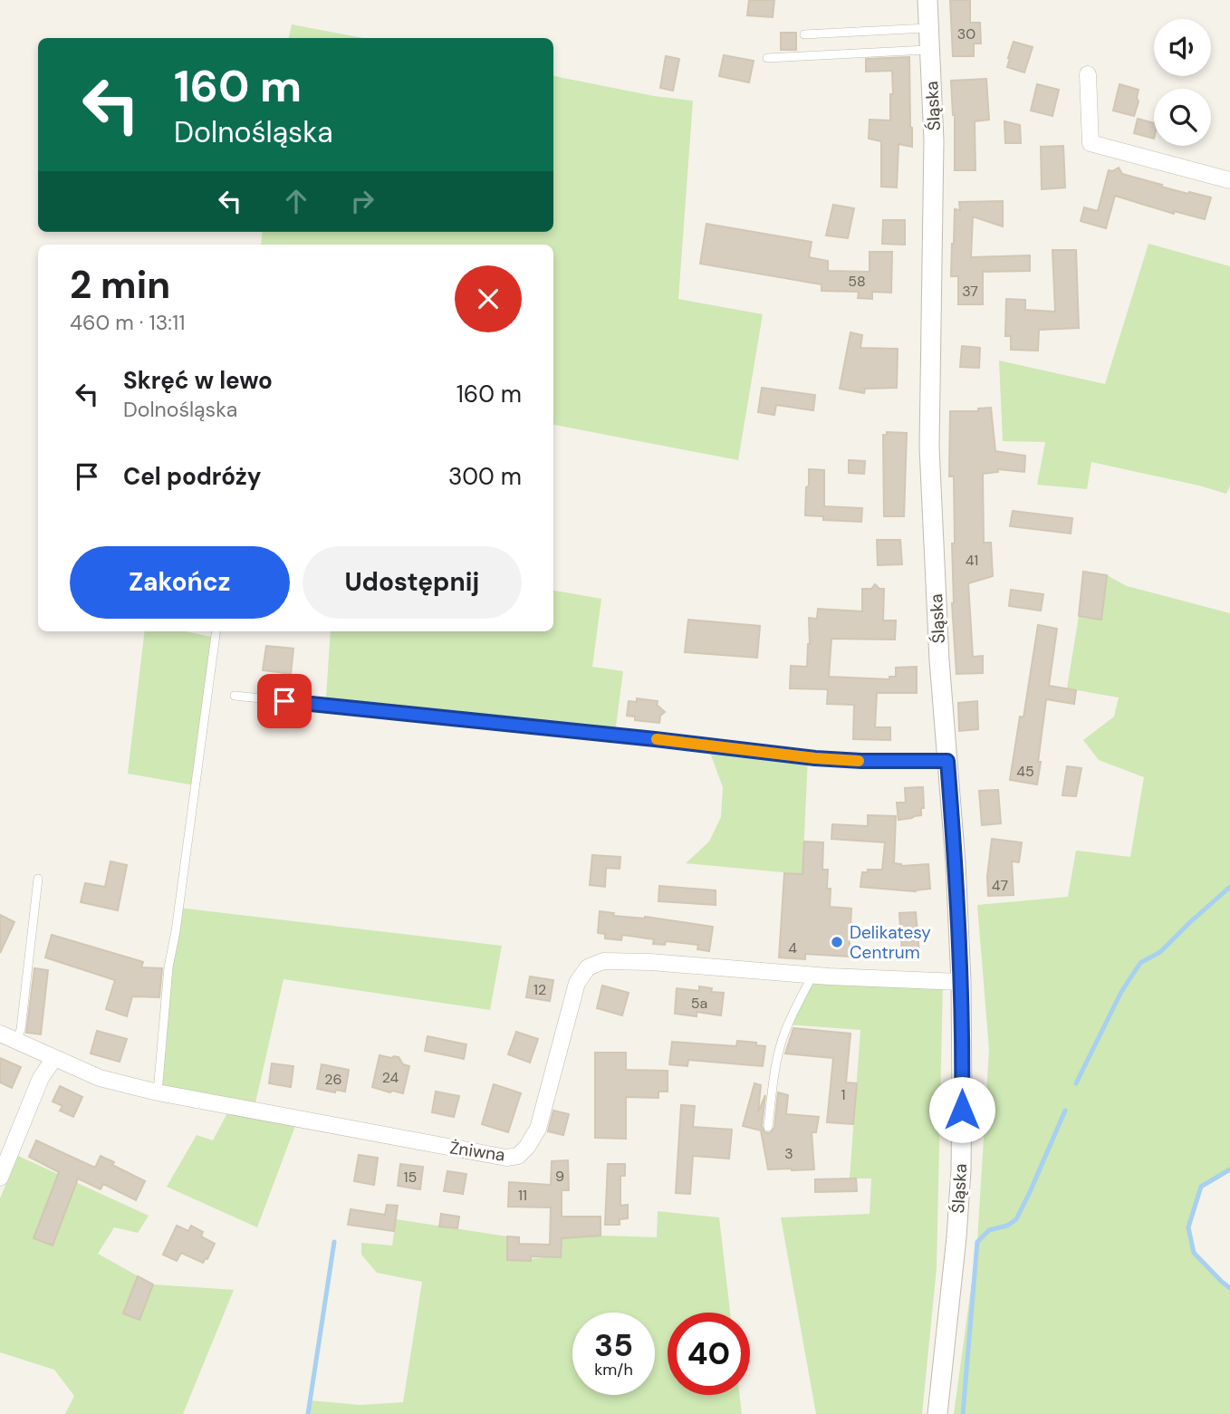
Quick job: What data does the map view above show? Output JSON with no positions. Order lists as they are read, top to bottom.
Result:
{
  "streets": {
    "street": ["Śląska", "Żniwna"]
  },
  "crossings": [
    ["Śląska", "Żniwna"]
  ],
  "places": ["Delikatesy Centrum"],
  "house_numbers": [
    "30",
    "58",
    "37",
    "41",
    "45",
    "47",
    "4",
    "12",
    "5a",
    "24",
    "26",
    "1",
    "3",
    "9",
    "15",
    "11"
  ],
  "page": {
    "turn": ["160 m", "Dolnośląska"],
    "heading": ["2 min", "460 m · 13:11"],
    "list": [
      {
        "name": "Skręć w lewo",
        "note": "Dolnośląska",
        "value": "160 m"
      },
      {
        "name": "Cel podróży",
        "value": "300 m"
      }
    ],
    "buttons": ["Zakończ", "Udostępnij"],
    "speed": "35 km/h",
    "limit": "40"
  }
}
